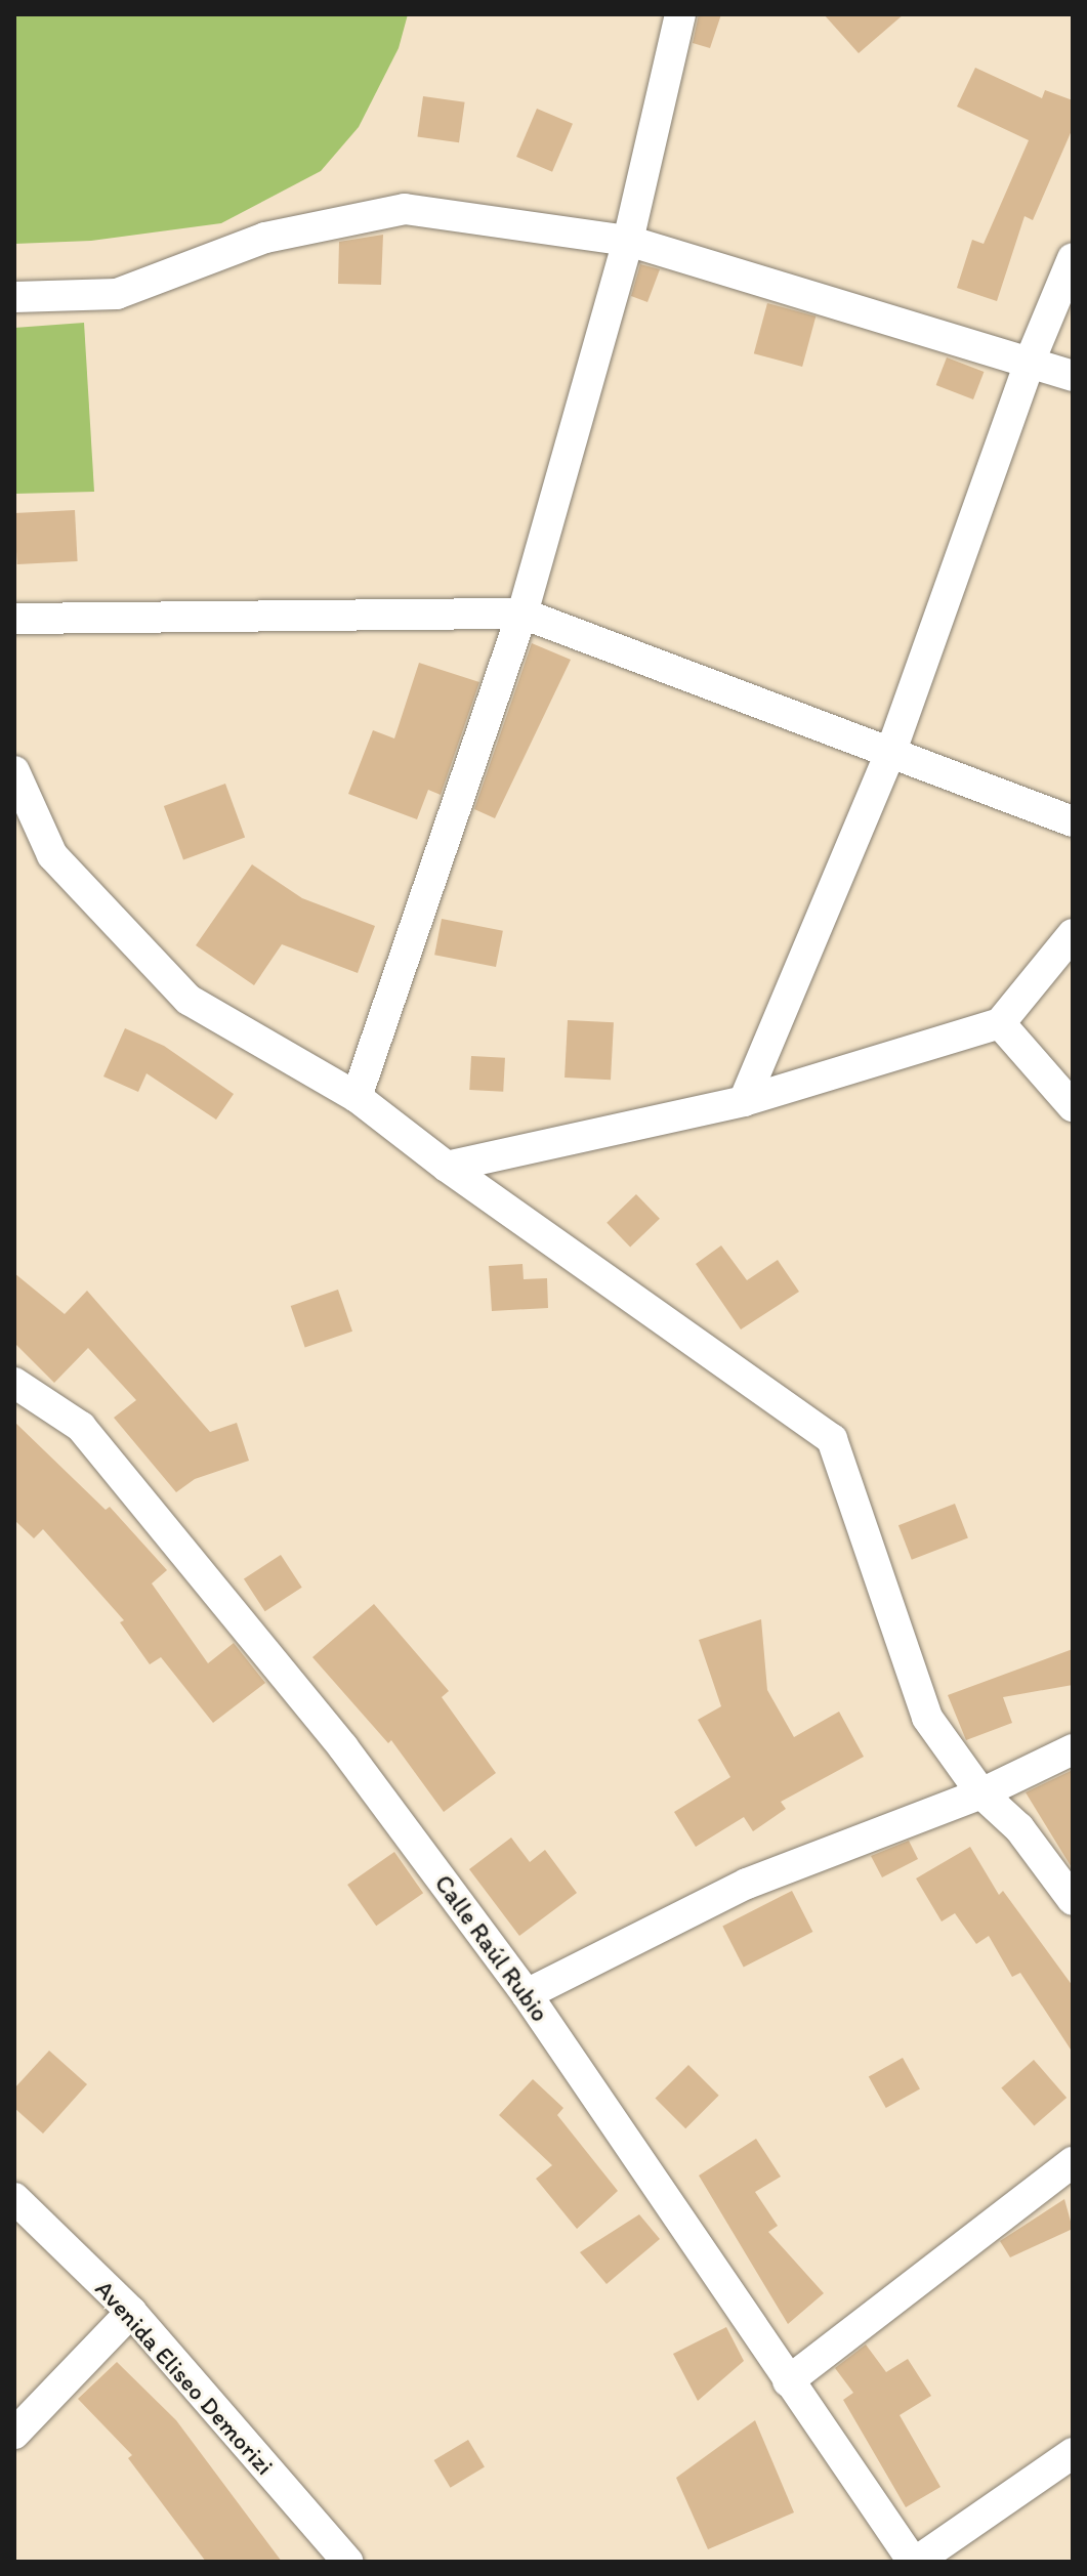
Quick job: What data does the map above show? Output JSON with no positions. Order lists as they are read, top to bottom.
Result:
{
  "streets": {
    "street": ["Calle Raúl Rubio", "Avenida Eliseo Demorizi"]
  }
}
